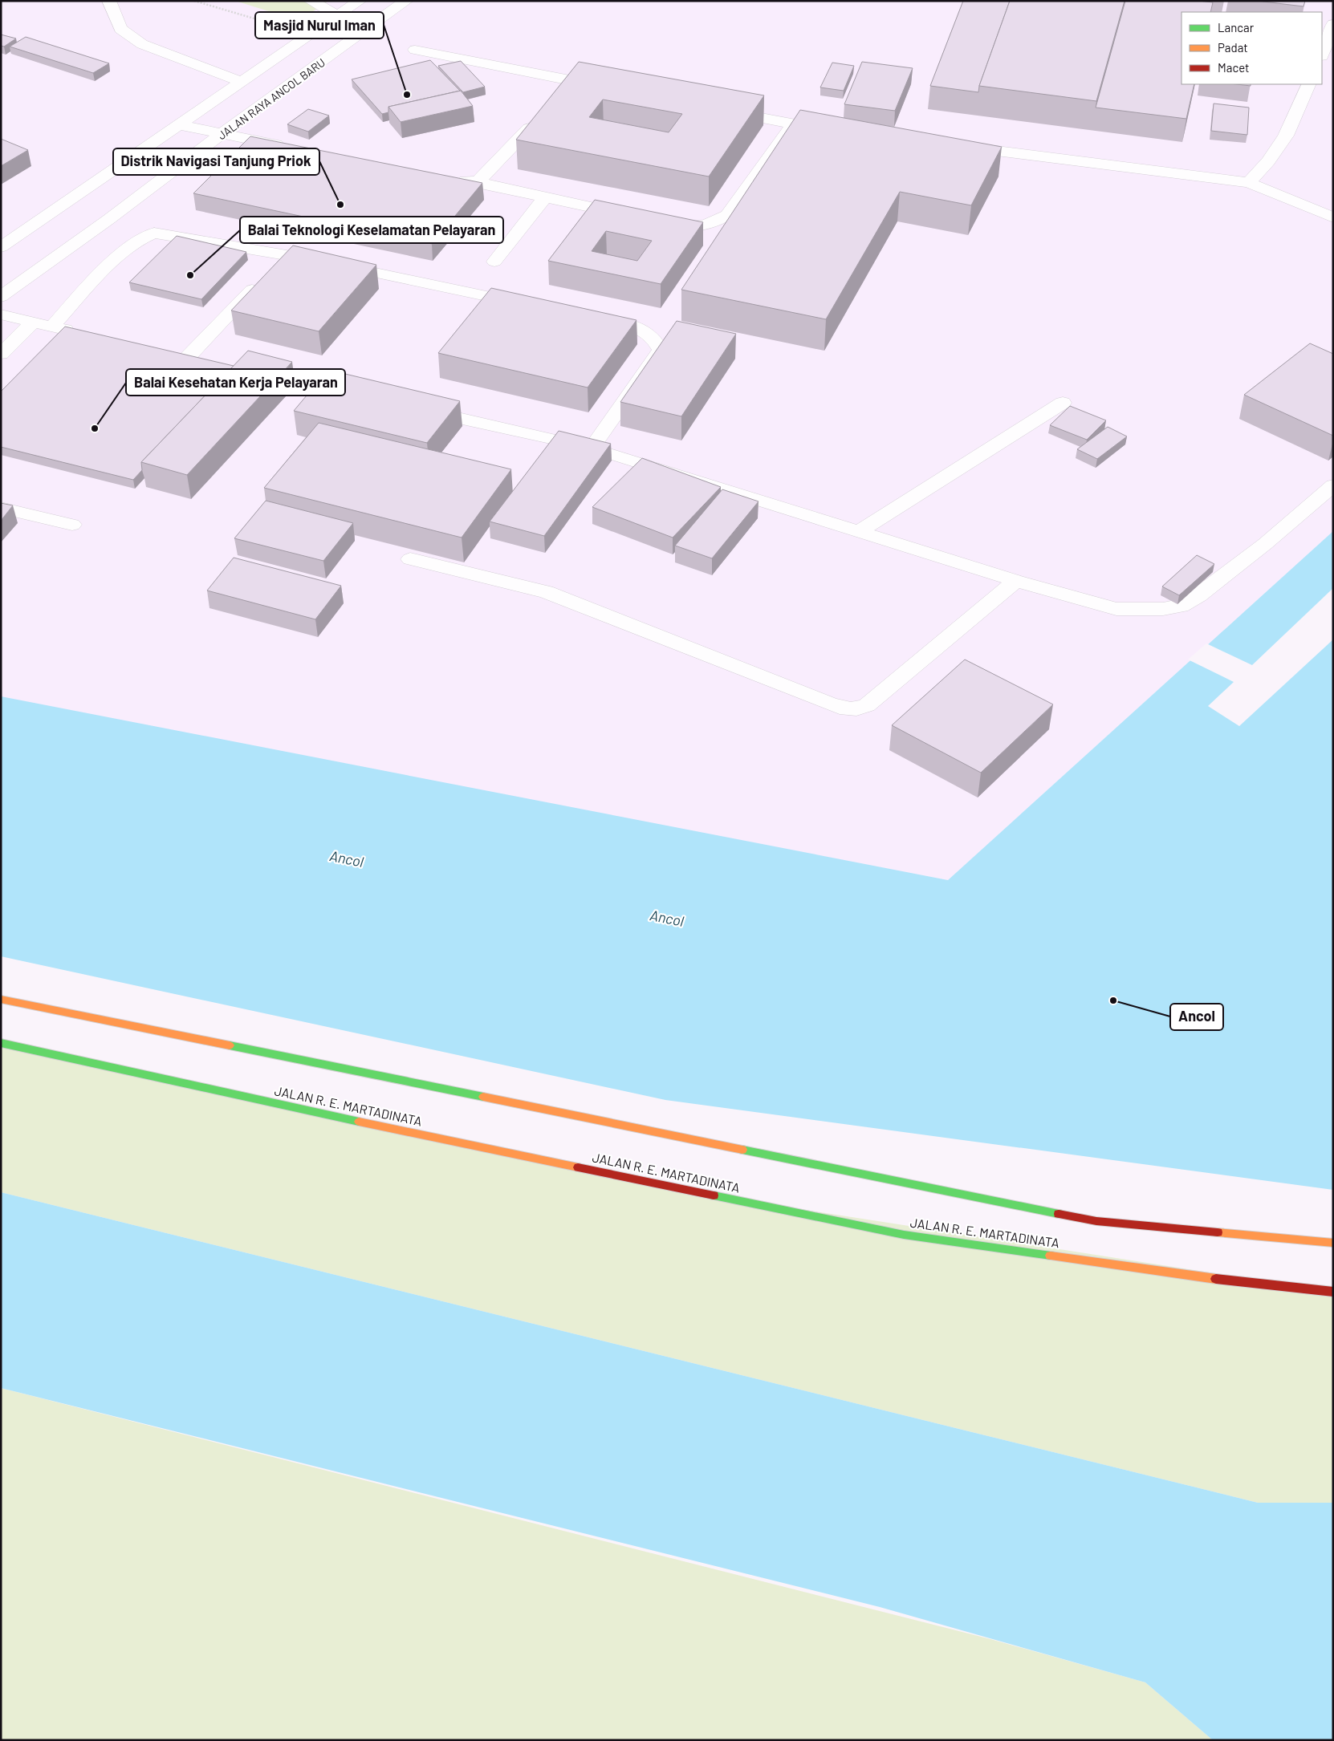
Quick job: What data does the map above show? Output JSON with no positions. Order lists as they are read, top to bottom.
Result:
{
  "streets": {
    "highway": ["JALAN R. E. MARTADINATA"],
    "lane": ["JALAN RAYA ANCOL BARU"]
  },
  "water": ["Ancol"],
  "places": [
    "Masjid Nurul Iman",
    "Distrik Navigasi Tanjung Priok",
    "Balai Teknologi Keselamatan Pelayaran",
    "Balai Kesehatan Kerja Pelayaran",
    "Ancol"
  ],
  "legend": ["Lancar", "Padat", "Macet"]
}
